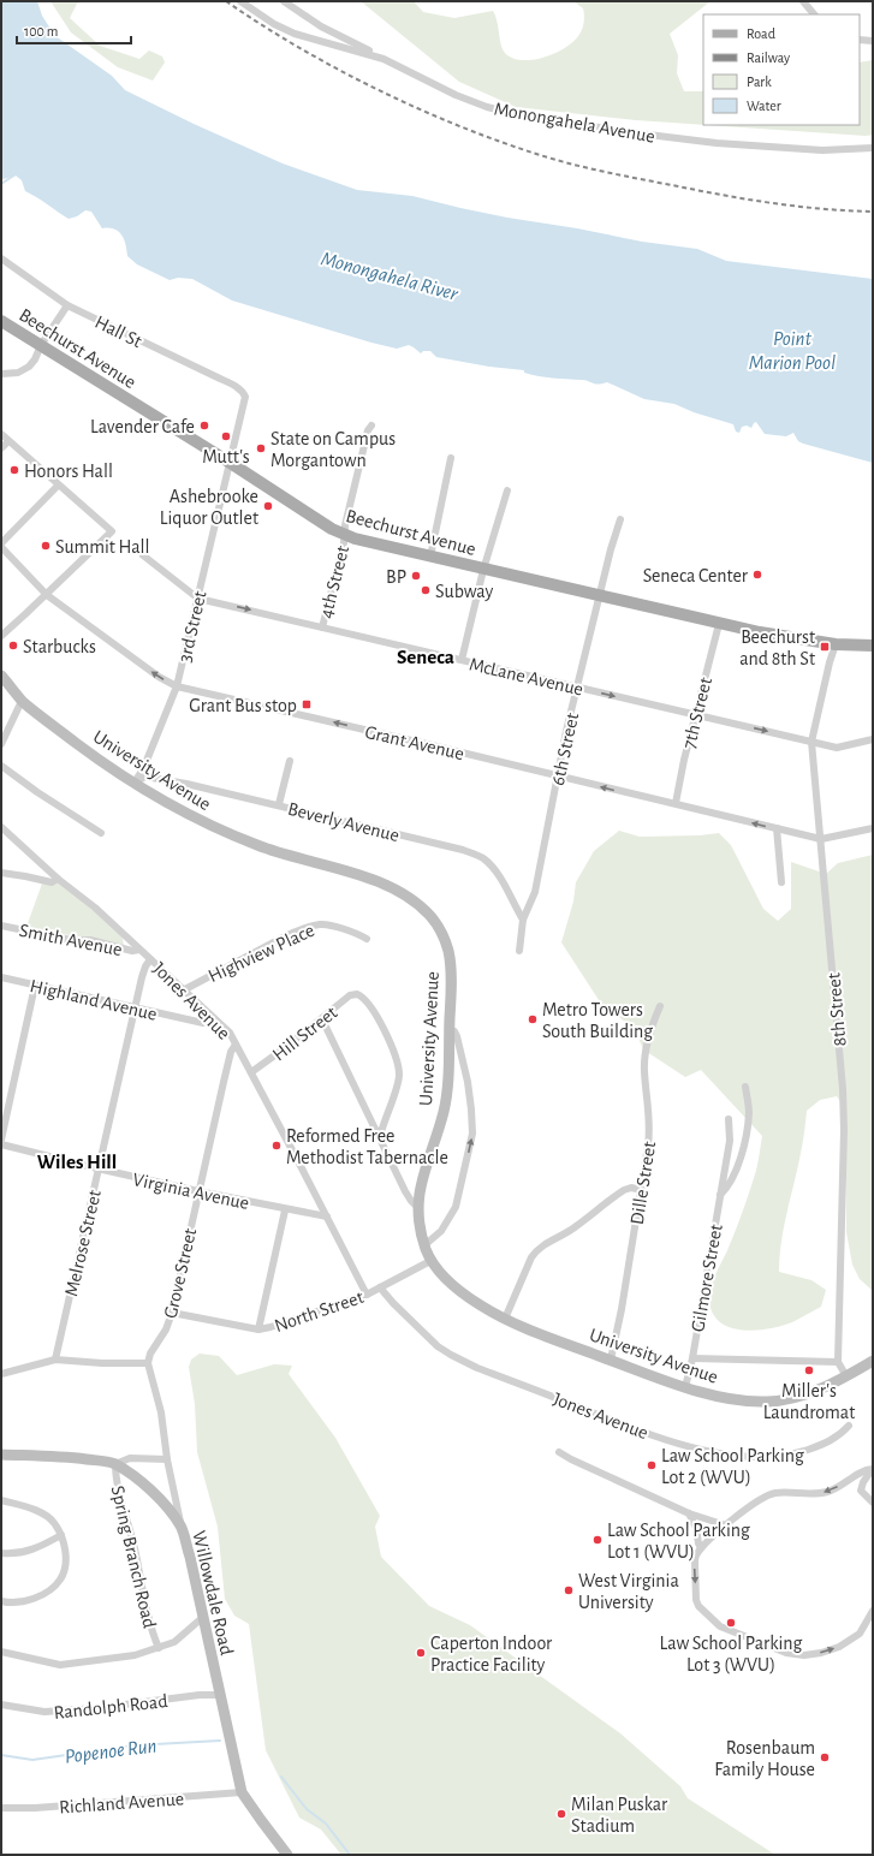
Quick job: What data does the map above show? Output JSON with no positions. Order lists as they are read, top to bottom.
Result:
{
  "streets": {
    "main road": ["Beechurst Avenue"],
    "street": [
      "Monongahela Avenue",
      "Hall St",
      "4th Street",
      "3rd Street",
      "McLane Avenue",
      "7th Street",
      "Grant Avenue",
      "6th Street",
      "University Avenue",
      "Beverly Avenue",
      "Smith Avenue",
      "Highview Place",
      "Highland Avenue",
      "Jones Avenue",
      "8th Street",
      "Hill Street",
      "Dille Street",
      "Virginia Avenue",
      "Melrose Street",
      "Grove Street",
      "Gilmore Street",
      "North Street",
      "Spring Branch Road",
      "Willowdale Road",
      "Randolph Road",
      "Richland Avenue"
    ]
  },
  "crossings": [
    ["Hall St", "3rd Street"],
    ["Beechurst Avenue", "4th Street"],
    ["Beechurst Avenue", "3rd Street"],
    ["Beechurst Avenue", "7th Street"],
    ["Beechurst Avenue", "6th Street"],
    ["Beechurst Avenue", "8th Street"],
    ["4th Street", "McLane Avenue"],
    ["3rd Street", "McLane Avenue"],
    ["3rd Street", "Grant Avenue"],
    ["3rd Street", "University Avenue"],
    ["3rd Street", "Beverly Avenue"],
    ["McLane Avenue", "7th Street"],
    ["McLane Avenue", "6th Street"],
    ["McLane Avenue", "8th Street"],
    ["7th Street", "Grant Avenue"],
    ["Grant Avenue", "6th Street"],
    ["Grant Avenue", "8th Street"],
    ["6th Street", "Beverly Avenue"],
    ["University Avenue", "Beverly Avenue"],
    ["University Avenue", "Dille Street"],
    ["University Avenue", "Gilmore Street"],
    ["University Avenue", "North Street"],
    ["Smith Avenue", "Jones Avenue"],
    ["Highview Place", "Jones Avenue"],
    ["Highland Avenue", "Jones Avenue"],
    ["Highland Avenue", "Melrose Street"],
    ["Jones Avenue", "Hill Street"],
    ["Jones Avenue", "Virginia Avenue"],
    ["Jones Avenue", "Melrose Street"],
    ["Jones Avenue", "Grove Street"],
    ["Jones Avenue", "North Street"],
    ["Virginia Avenue", "Melrose Street"],
    ["Virginia Avenue", "Grove Street"],
    ["Grove Street", "North Street"],
    ["Spring Branch Road", "Willowdale Road"],
    ["Willowdale Road", "Randolph Road"],
    ["Willowdale Road", "Richland Avenue"]
  ],
  "one_way": ["McLane Avenue", "Grant Avenue"],
  "districts": ["Seneca", "Wiles Hill"],
  "water": ["Monongahela River", "Point Marion Pool", "Popenoe Run"],
  "places": {
    "other": [
      "Lavender Cafe",
      "Mutt's",
      "State on Campus Morgantown",
      "Honors Hall",
      "Ashebrooke Liquor Outlet",
      "Summit Hall",
      "Seneca Center",
      "BP",
      "Subway",
      "Starbucks",
      "Metro Towers South Building",
      "Reformed Free Methodist Tabernacle",
      "Miller's Laundromat",
      "Law School Parking Lot 2 (WVU)",
      "Law School Parking Lot 1 (WVU)",
      "West Virginia University",
      "Law School Parking Lot 3 (WVU)",
      "Caperton Indoor Practice Facility",
      "Rosenbaum Family House",
      "Milan Puskar Stadium"
    ],
    "transit": ["Beechurst and 8th St", "Grant Bus stop"]
  },
  "legend": [
    "Road",
    "Railway",
    "Park",
    "Water"
  ],
  "scale_bar": "100 m"
}
